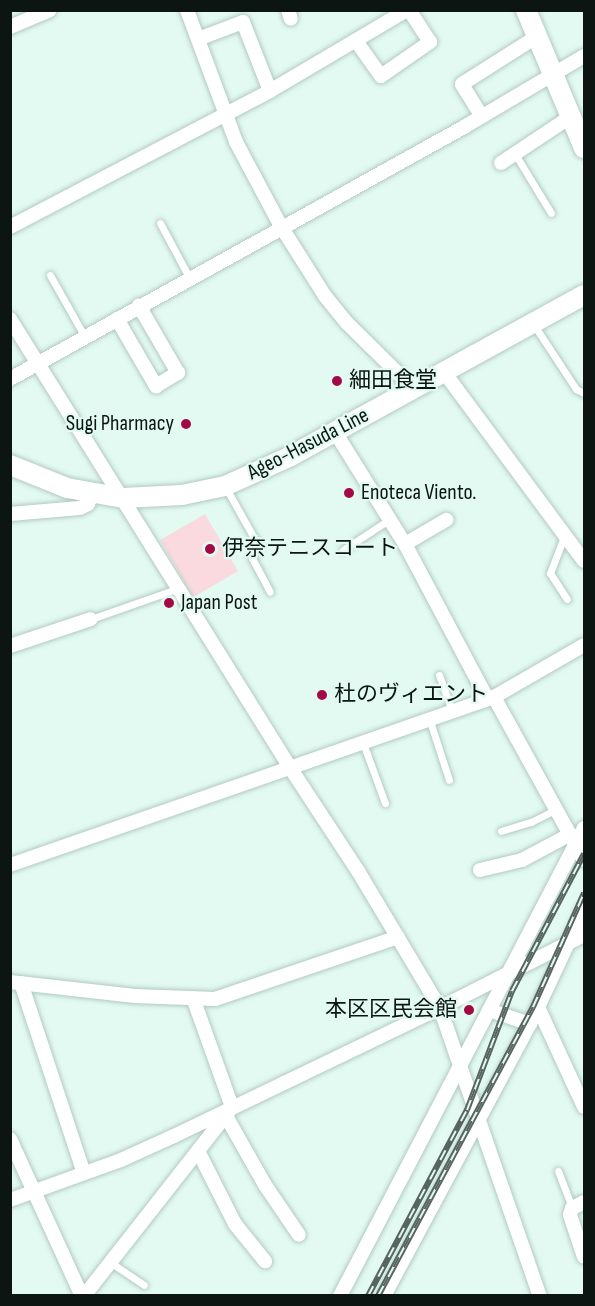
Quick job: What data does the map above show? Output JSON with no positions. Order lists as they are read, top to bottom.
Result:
{
  "streets": {
    "main road": ["Ageo-Hasuda Line"]
  },
  "places": [
    "細田食堂",
    "Sugi Pharmacy",
    "Enoteca Viento.",
    "伊奈テニスコート",
    "Japan Post",
    "杜のヴィエント",
    "本区区民会館"
  ]
}
